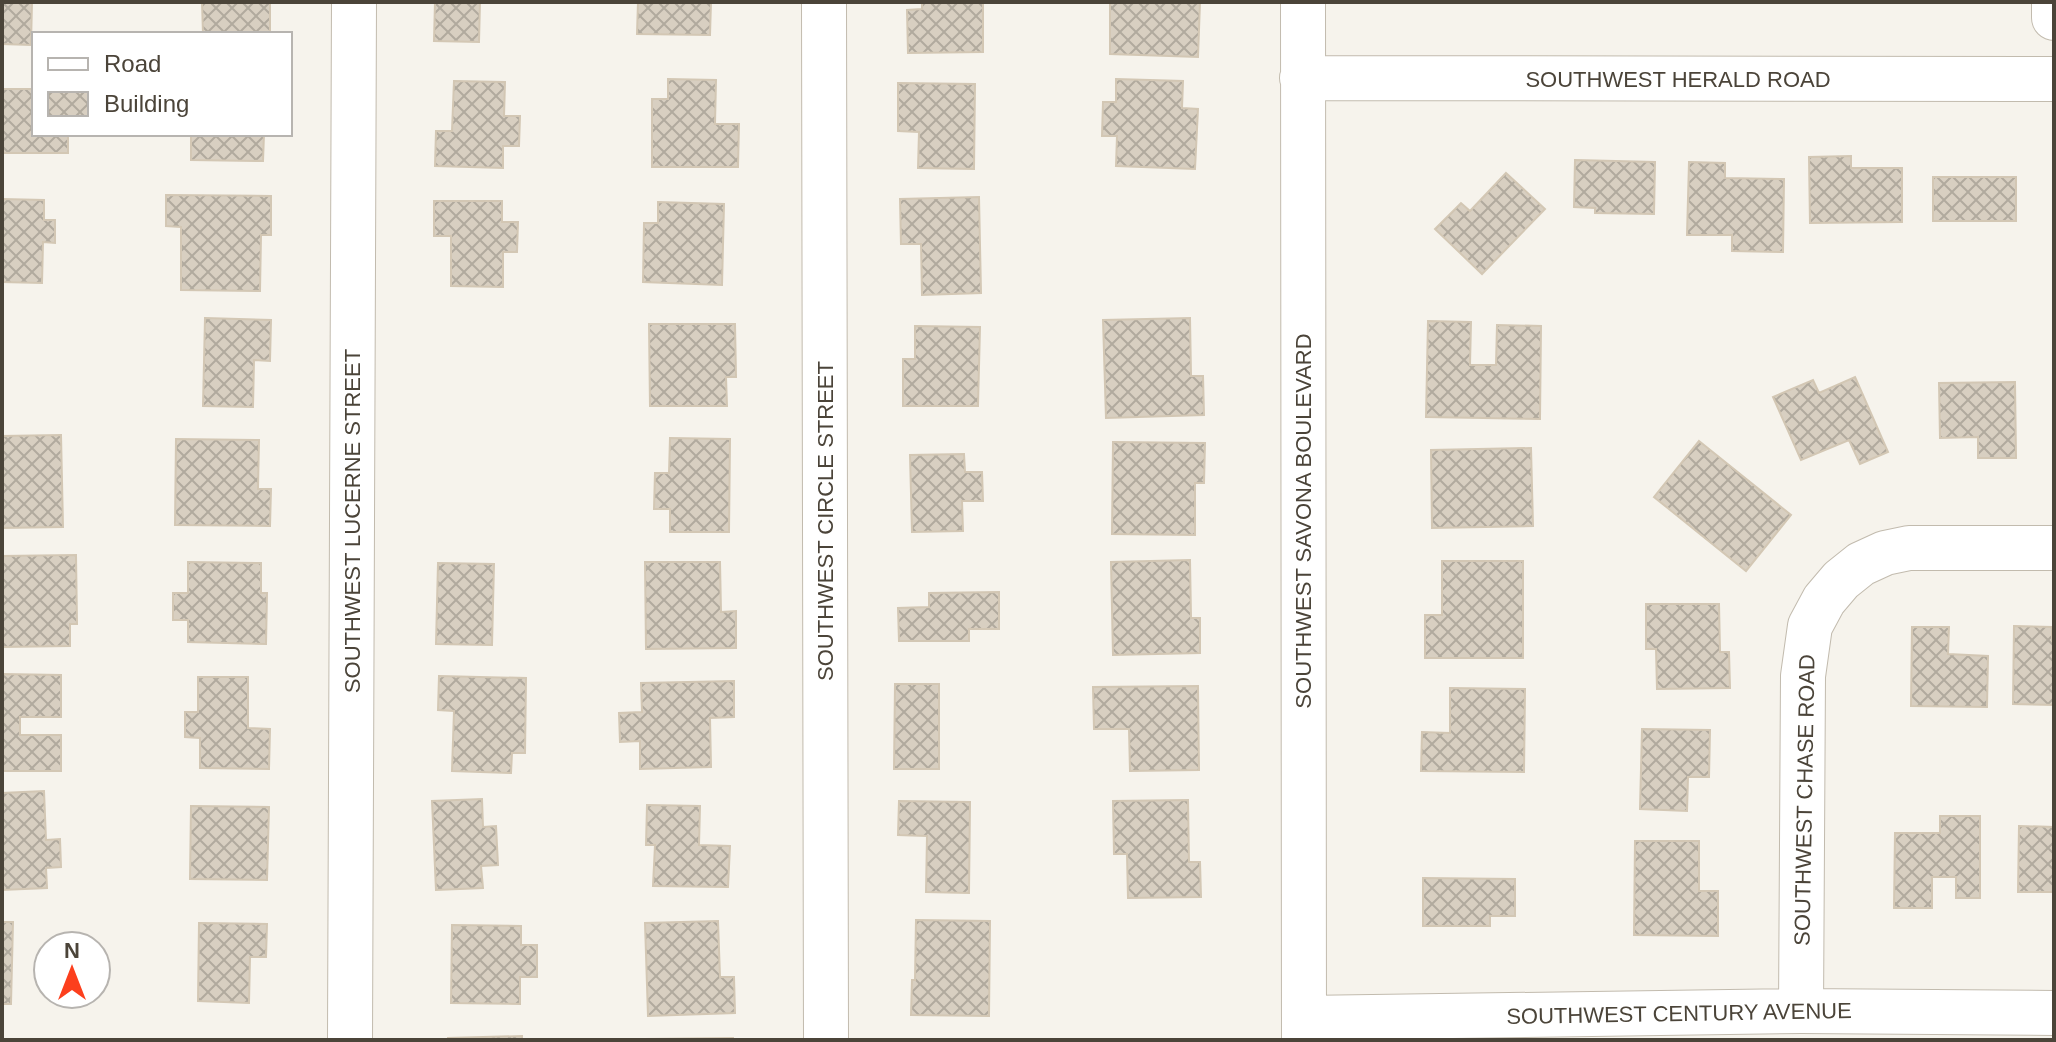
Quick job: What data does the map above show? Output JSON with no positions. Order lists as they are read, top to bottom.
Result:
{
  "streets": {
    "street": [
      "SOUTHWEST HERALD ROAD",
      "SOUTHWEST LUCERNE STREET",
      "SOUTHWEST CIRCLE STREET",
      "SOUTHWEST SAVONA BOULEVARD",
      "SOUTHWEST CHASE ROAD",
      "SOUTHWEST CENTURY AVENUE"
    ]
  },
  "crossings": [
    ["SOUTHWEST HERALD ROAD", "SOUTHWEST SAVONA BOULEVARD"],
    ["SOUTHWEST SAVONA BOULEVARD", "SOUTHWEST CENTURY AVENUE"],
    ["SOUTHWEST CHASE ROAD", "SOUTHWEST CENTURY AVENUE"]
  ],
  "legend": ["Road", "Building"],
  "north": "top"
}
